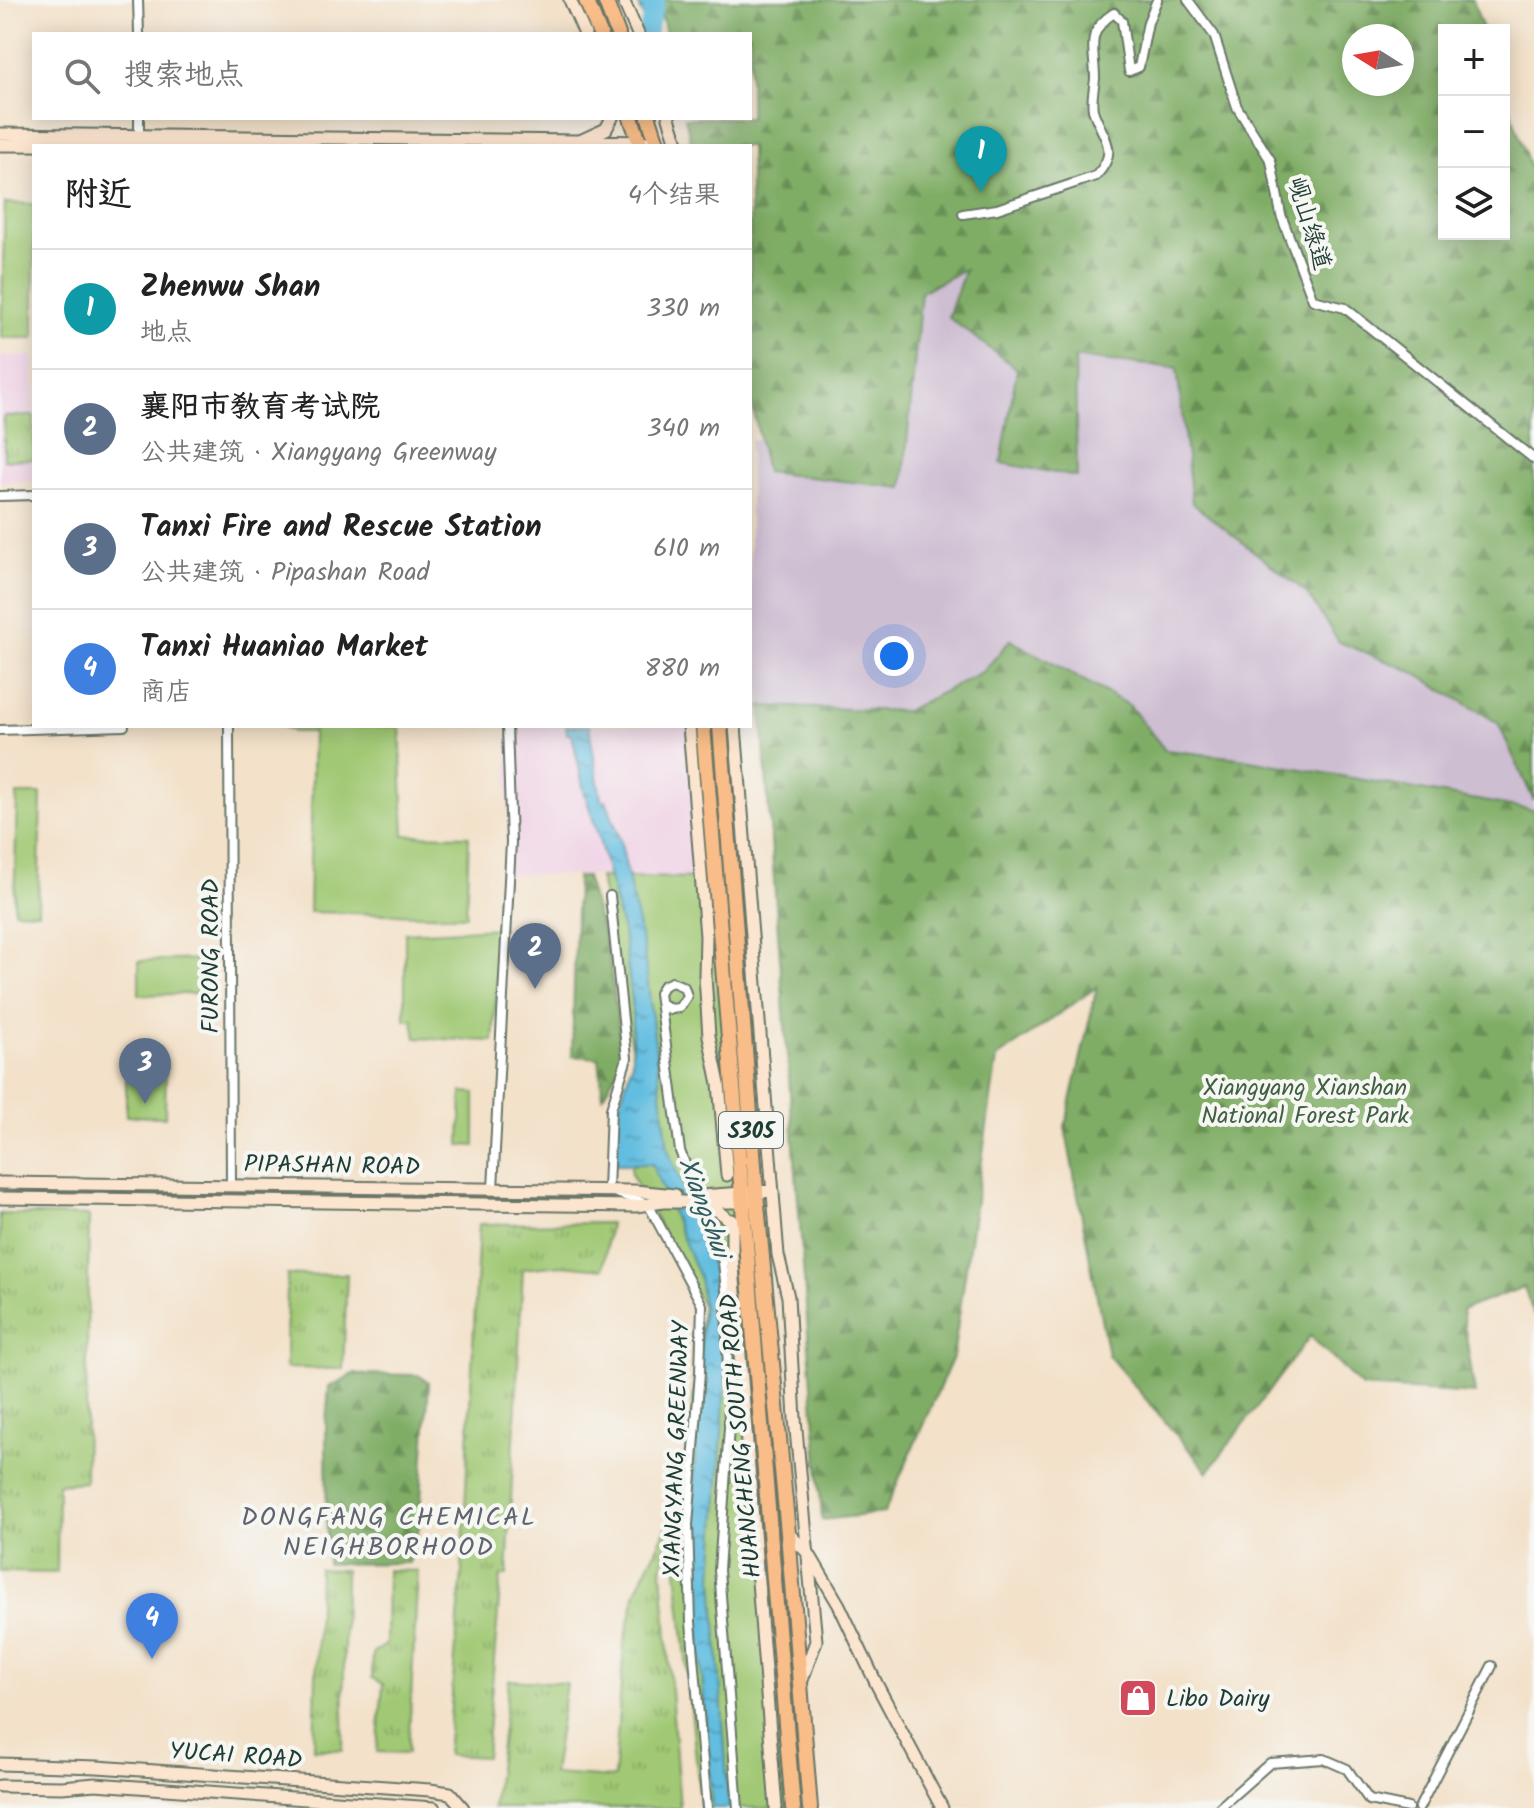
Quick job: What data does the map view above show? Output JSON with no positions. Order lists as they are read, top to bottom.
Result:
{
  "streets": {
    "highway": ["S305", "HUANCHENG SOUTH ROAD"],
    "street": [
      "岘山绿道",
      "FURONG ROAD",
      "PIPASHAN ROAD",
      "XIANGYANG GREENWAY",
      "YUCAI ROAD"
    ]
  },
  "crossings": [
    ["FURONG ROAD", "PIPASHAN ROAD"],
    ["PIPASHAN ROAD", "XIANGYANG GREENWAY"]
  ],
  "districts": ["DONGFANG CHEMICAL NEIGHBORHOOD"],
  "water": ["Xiangshui"],
  "parks": ["Xiangyang Xianshan National Forest Park"],
  "places": {
    "shop": ["Libo Dairy"]
  },
  "north": "left",
  "page": {
    "map_buttons": ["+", "−"],
    "search": "搜索地点",
    "pins": [
      "1",
      "2",
      "3",
      "4"
    ],
    "heading": ["附近", "4个结果"],
    "list": [
      {
        "mark": "1",
        "name": "Zhenwu Shan",
        "note": "地点",
        "value": "330 m"
      },
      {
        "mark": "2",
        "name": "襄阳市教育考试院",
        "note": "公共建筑 · Xiangyang Greenway",
        "value": "340 m"
      },
      {
        "mark": "3",
        "name": "Tanxi Fire and Rescue Station",
        "note": "公共建筑 · Pipashan Road",
        "value": "610 m"
      },
      {
        "mark": "4",
        "name": "Tanxi Huaniao Market",
        "note": "商店",
        "value": "880 m"
      }
    ]
  }
}
